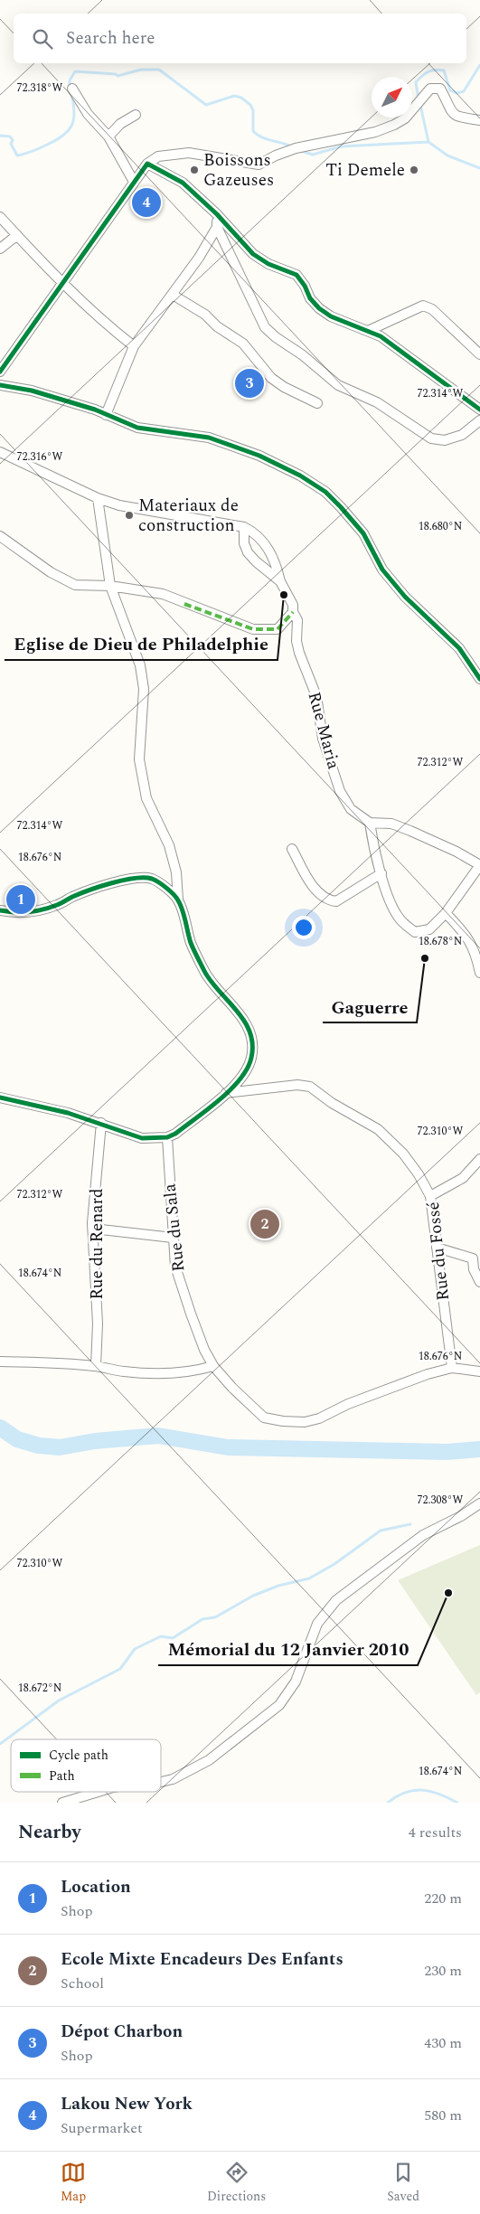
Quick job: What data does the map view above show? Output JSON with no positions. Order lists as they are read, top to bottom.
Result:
{
  "streets": {
    "street": [
      "Rue Maria",
      "Rue du Sala",
      "Rue du Renard",
      "Rue du Fossé"
    ]
  },
  "crossings": [
    ["Rue du Sala", "Rue du Fossé"]
  ],
  "places": [
    "Boissons Gazeuses",
    "Ti Demele",
    "Materiaux de construction",
    "Eglise de Dieu de Philadelphie",
    "Gaguerre",
    "Mémorial du 12 Janvier 2010"
  ],
  "legend": ["Cycle path", "Path"],
  "north": "top right",
  "page": {
    "search": "Search here",
    "pins": [
      "4",
      "3",
      "1",
      "2"
    ],
    "heading": ["Nearby", "4 results"],
    "list": [
      {
        "mark": "1",
        "name": "Location",
        "note": "Shop",
        "value": "220 m"
      },
      {
        "mark": "2",
        "name": "Ecole Mixte Encadeurs Des Enfants",
        "note": "School",
        "value": "230 m"
      },
      {
        "mark": "3",
        "name": "Dépot Charbon",
        "note": "Shop",
        "value": "430 m"
      },
      {
        "mark": "4",
        "name": "Lakou New York",
        "note": "Supermarket",
        "value": "580 m"
      }
    ],
    "nav": ["Map", "Directions", "Saved"]
  },
  "coordinates": [
    "72.318°W",
    "72.314°W",
    "72.316°W",
    "18.680°N",
    "72.312°W",
    "18.676°N",
    "18.678°N",
    "72.310°W",
    "18.674°N",
    "72.308°W",
    "18.672°N"
  ]
}
